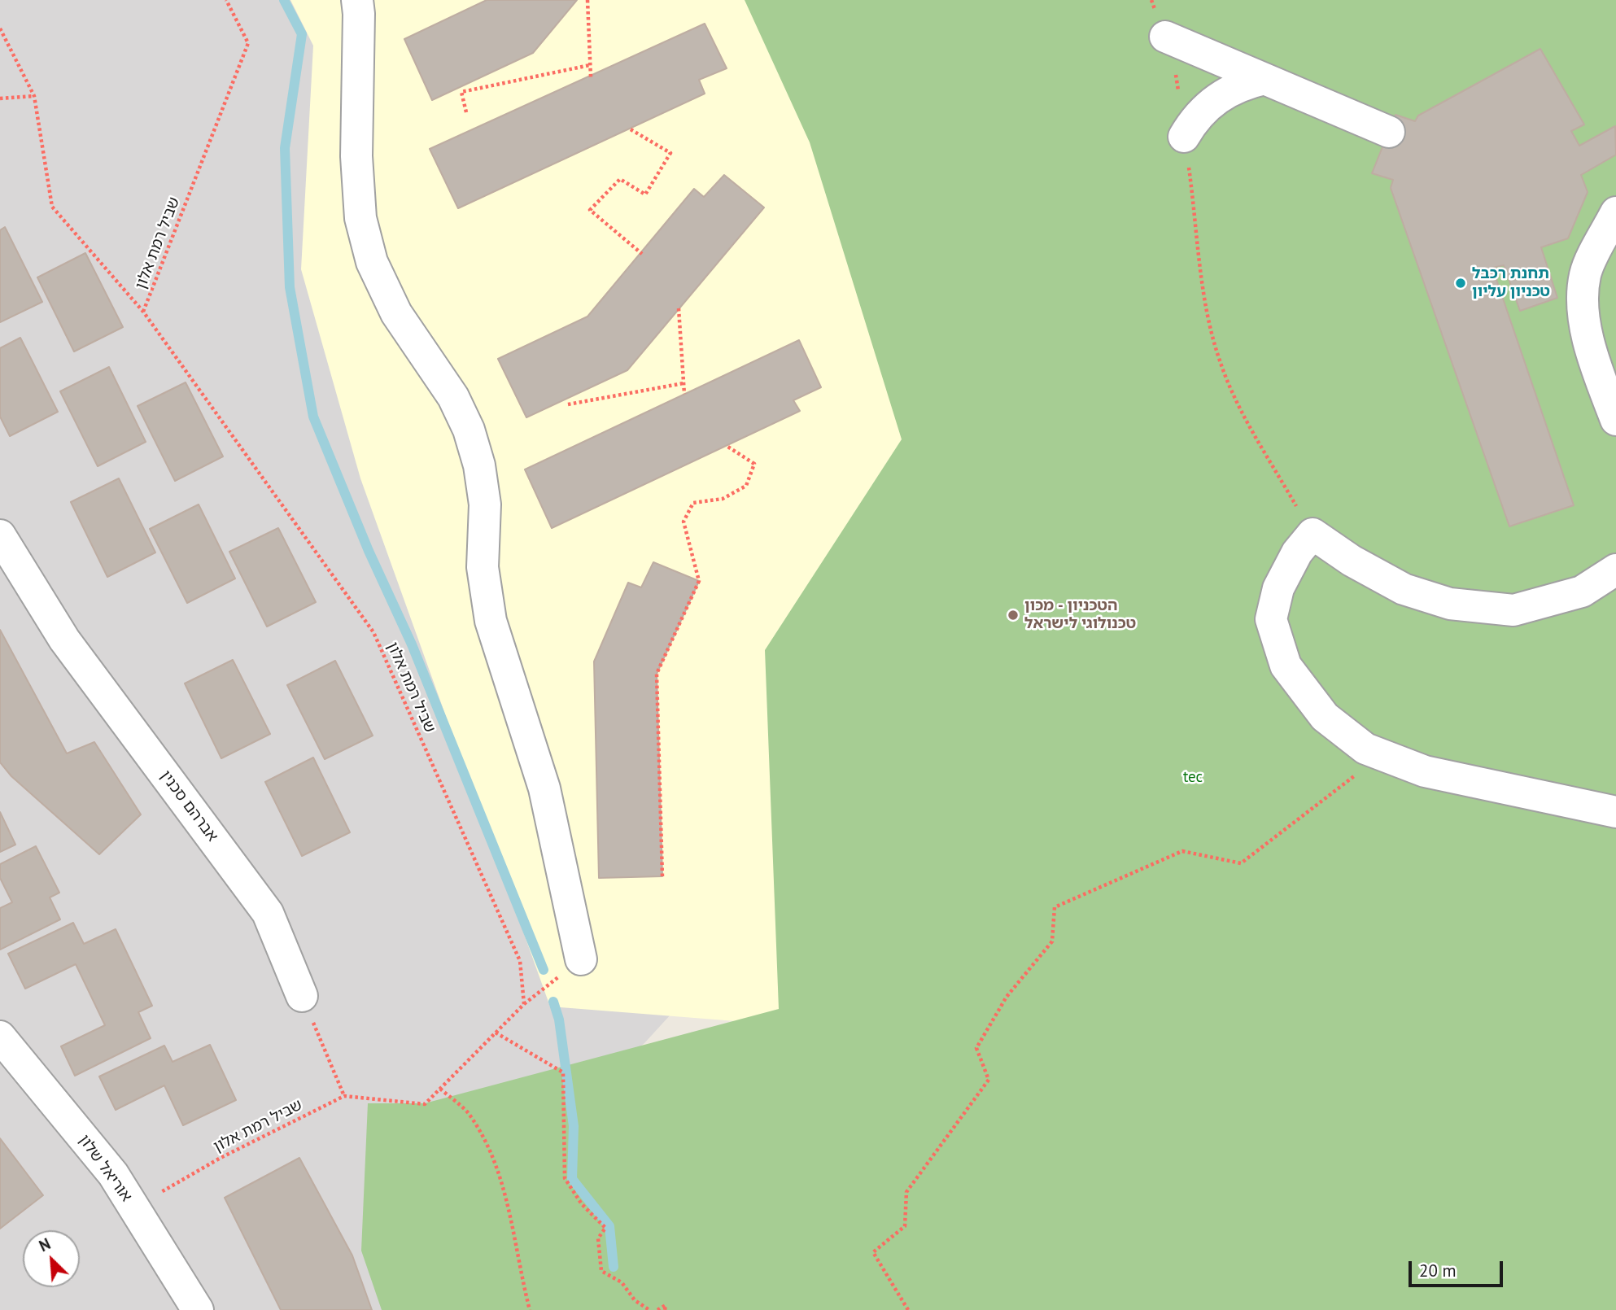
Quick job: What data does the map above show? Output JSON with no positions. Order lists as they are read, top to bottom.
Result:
{
  "streets": {
    "street": ["אברהם סכנין", "אוריאל שלון"],
    "path": ["שביל רמת אלון"]
  },
  "crossings": [
    ["שביל רמת אלון", "אוריאל שלון"]
  ],
  "parks": ["tec"],
  "places": ["תחנת רכבל טכניון עליון", "הטכניון - מכון טכנולוגי לישראל"],
  "scale_bar": "20 m",
  "north": "top left"
}
